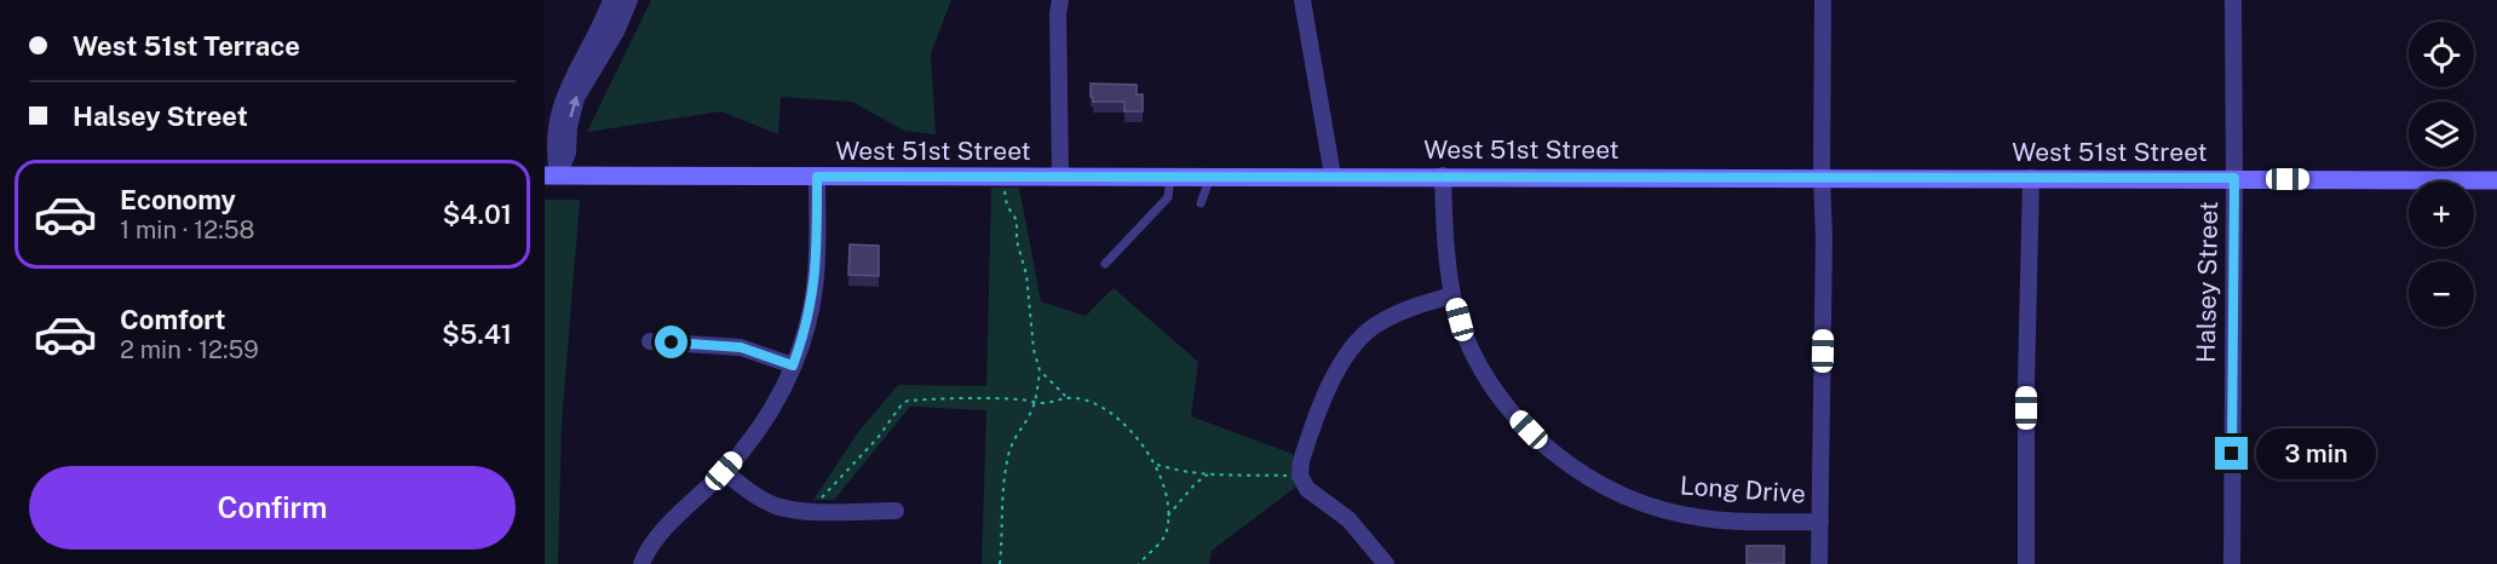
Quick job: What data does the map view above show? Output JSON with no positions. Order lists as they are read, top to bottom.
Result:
{
  "streets": {
    "street": ["West 51st Street", "Halsey Street", "Long Drive"]
  },
  "crossings": [
    ["West 51st Street", "Halsey Street"],
    ["West 51st Street", "Long Drive"]
  ],
  "page": {
    "banner": ["West 51st Terrace", "Halsey Street"],
    "map_buttons": ["+", "−"],
    "list": [
      {
        "name": "Economy",
        "note": "1 min · 12:58",
        "value": "$4.01"
      },
      {
        "name": "Comfort",
        "note": "2 min · 12:59",
        "value": "$5.41"
      }
    ],
    "bubble": "3 min",
    "buttons": "Confirm"
  }
}
